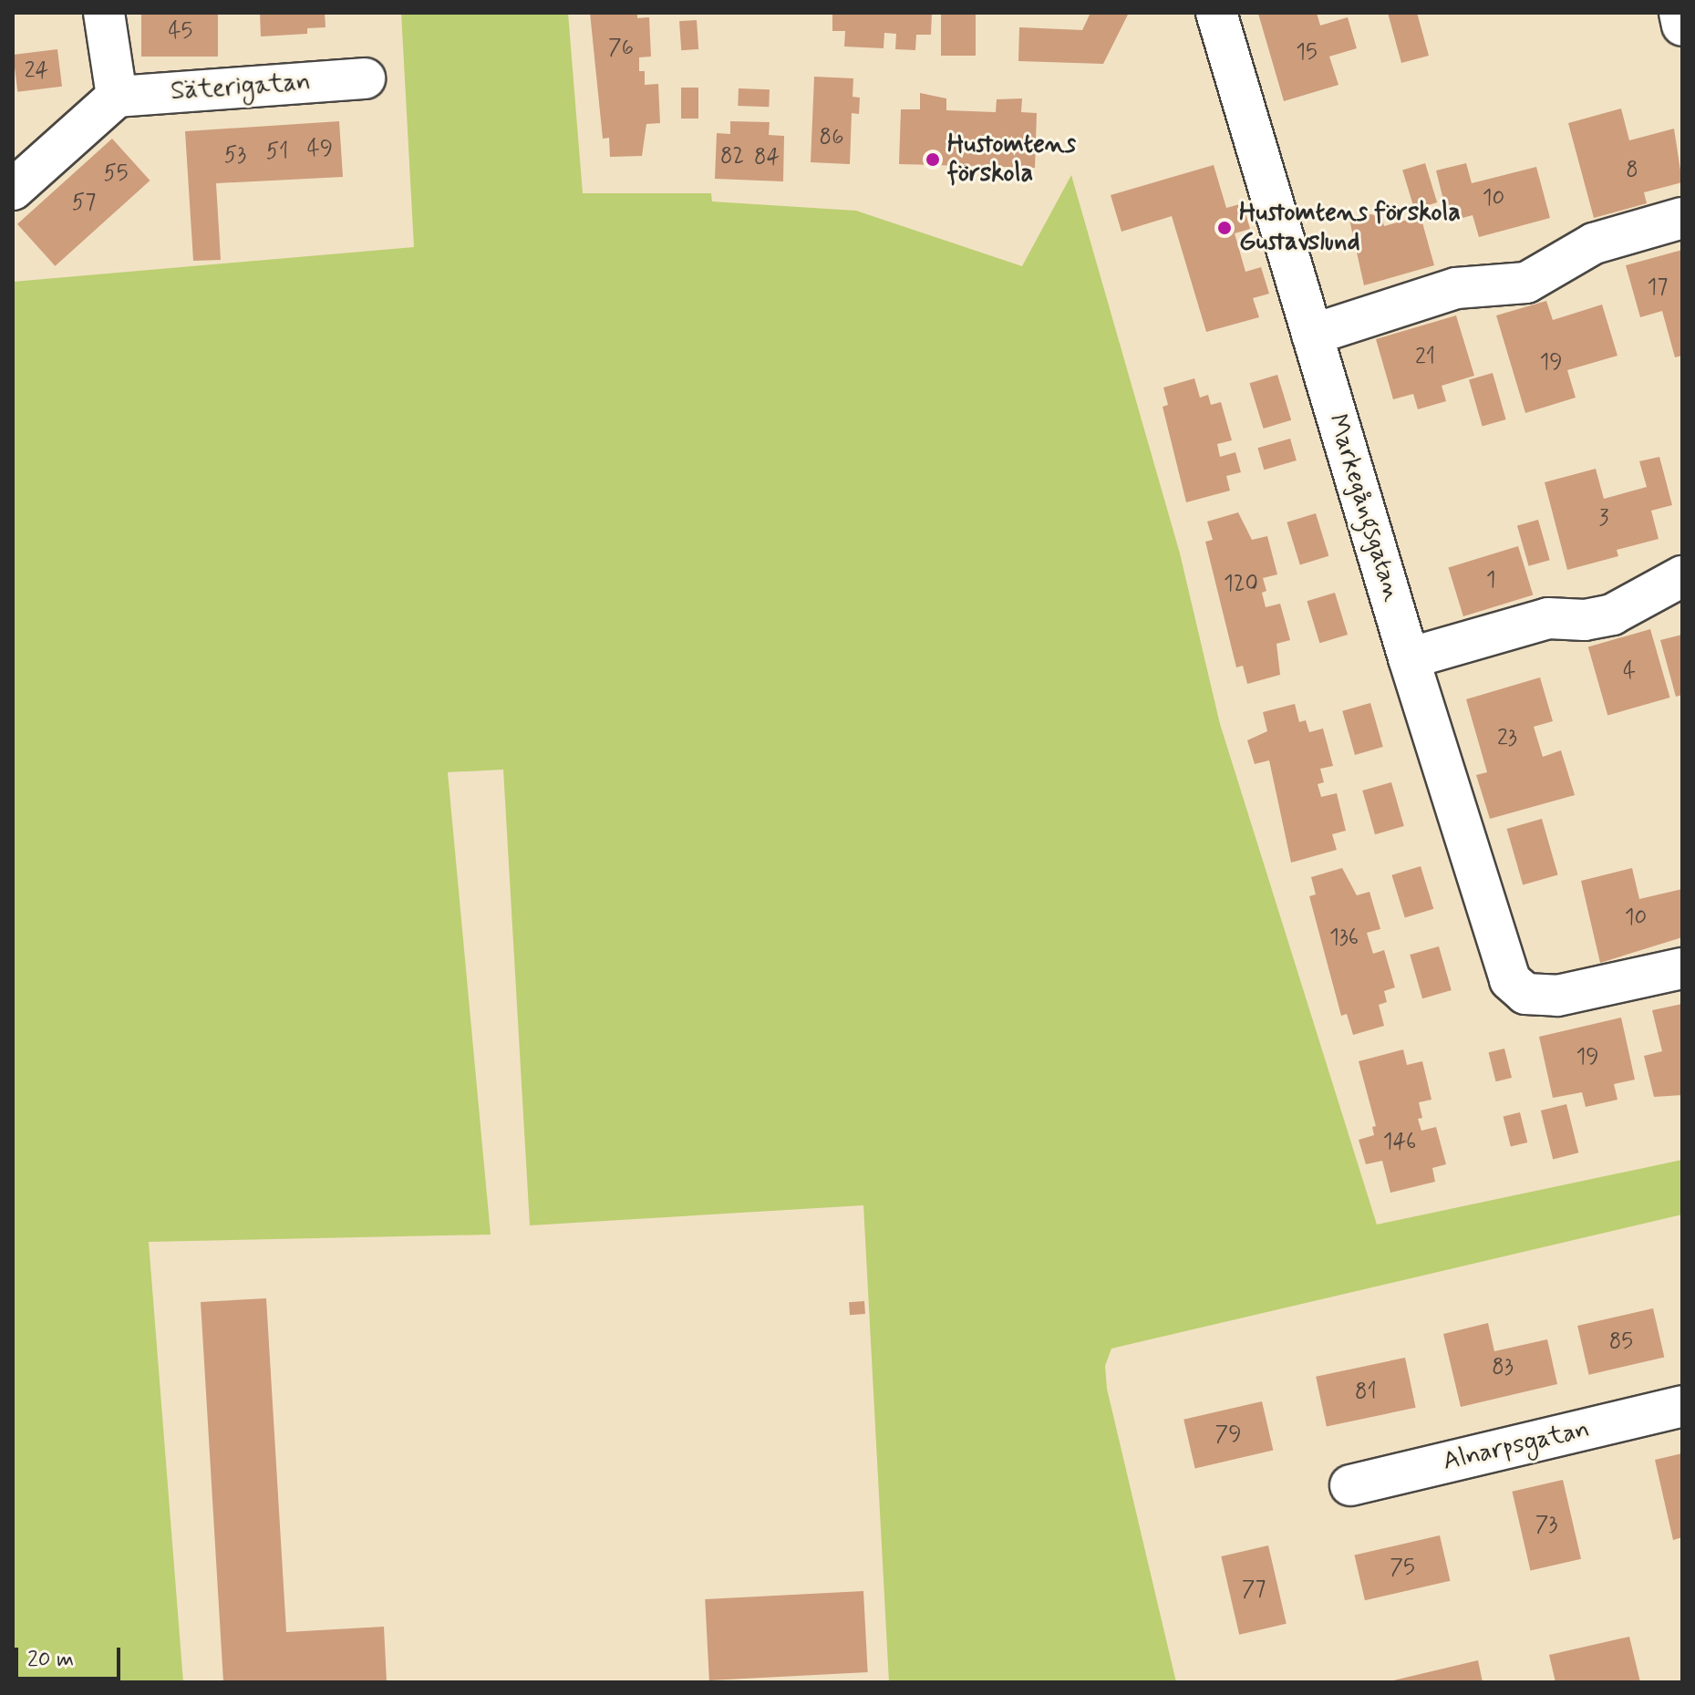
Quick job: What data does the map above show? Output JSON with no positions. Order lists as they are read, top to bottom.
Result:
{
  "streets": {
    "street": ["Säterigatan", "Markegångsgatan", "Alnarpsgatan"]
  },
  "places": ["Hustomtens förskola", "Hustomtens förskola Gustavslund"],
  "house_numbers": [
    "45",
    "76",
    "15",
    "24",
    "86",
    "49",
    "51",
    "53",
    "82",
    "84",
    "8",
    "55",
    "10",
    "57",
    "17",
    "21",
    "19",
    "3",
    "1",
    "120",
    "4",
    "23",
    "10",
    "136",
    "19",
    "146",
    "85",
    "83",
    "81",
    "79",
    "73",
    "75",
    "77"
  ],
  "scale_bar": "20 m"
}
